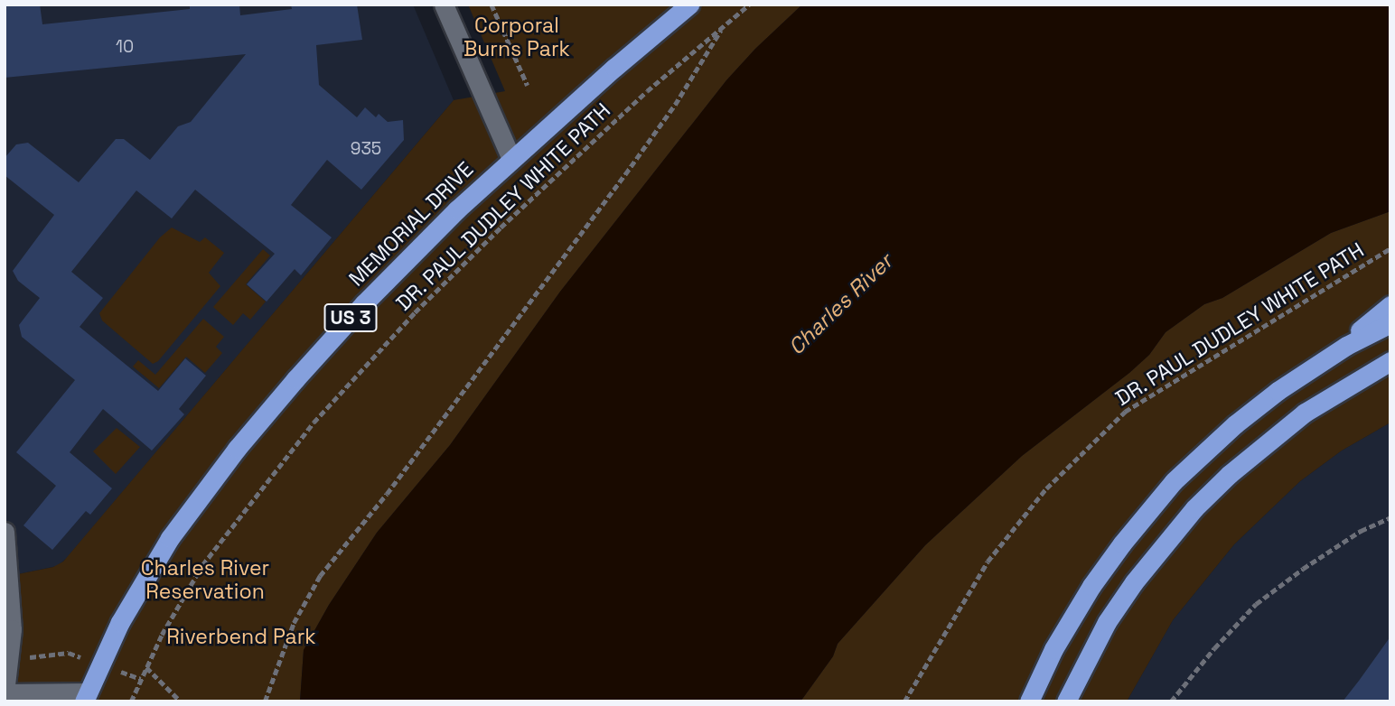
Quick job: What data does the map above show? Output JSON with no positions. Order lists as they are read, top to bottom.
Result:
{
  "streets": {
    "highway": ["MEMORIAL DRIVE", "US 3"],
    "path": ["DR. PAUL DUDLEY WHITE PATH"]
  },
  "water": ["Charles River"],
  "parks": ["Corporal Burns Park", "Charles River Reservation", "Riverbend Park"],
  "house_numbers": ["10", "935"]
}
